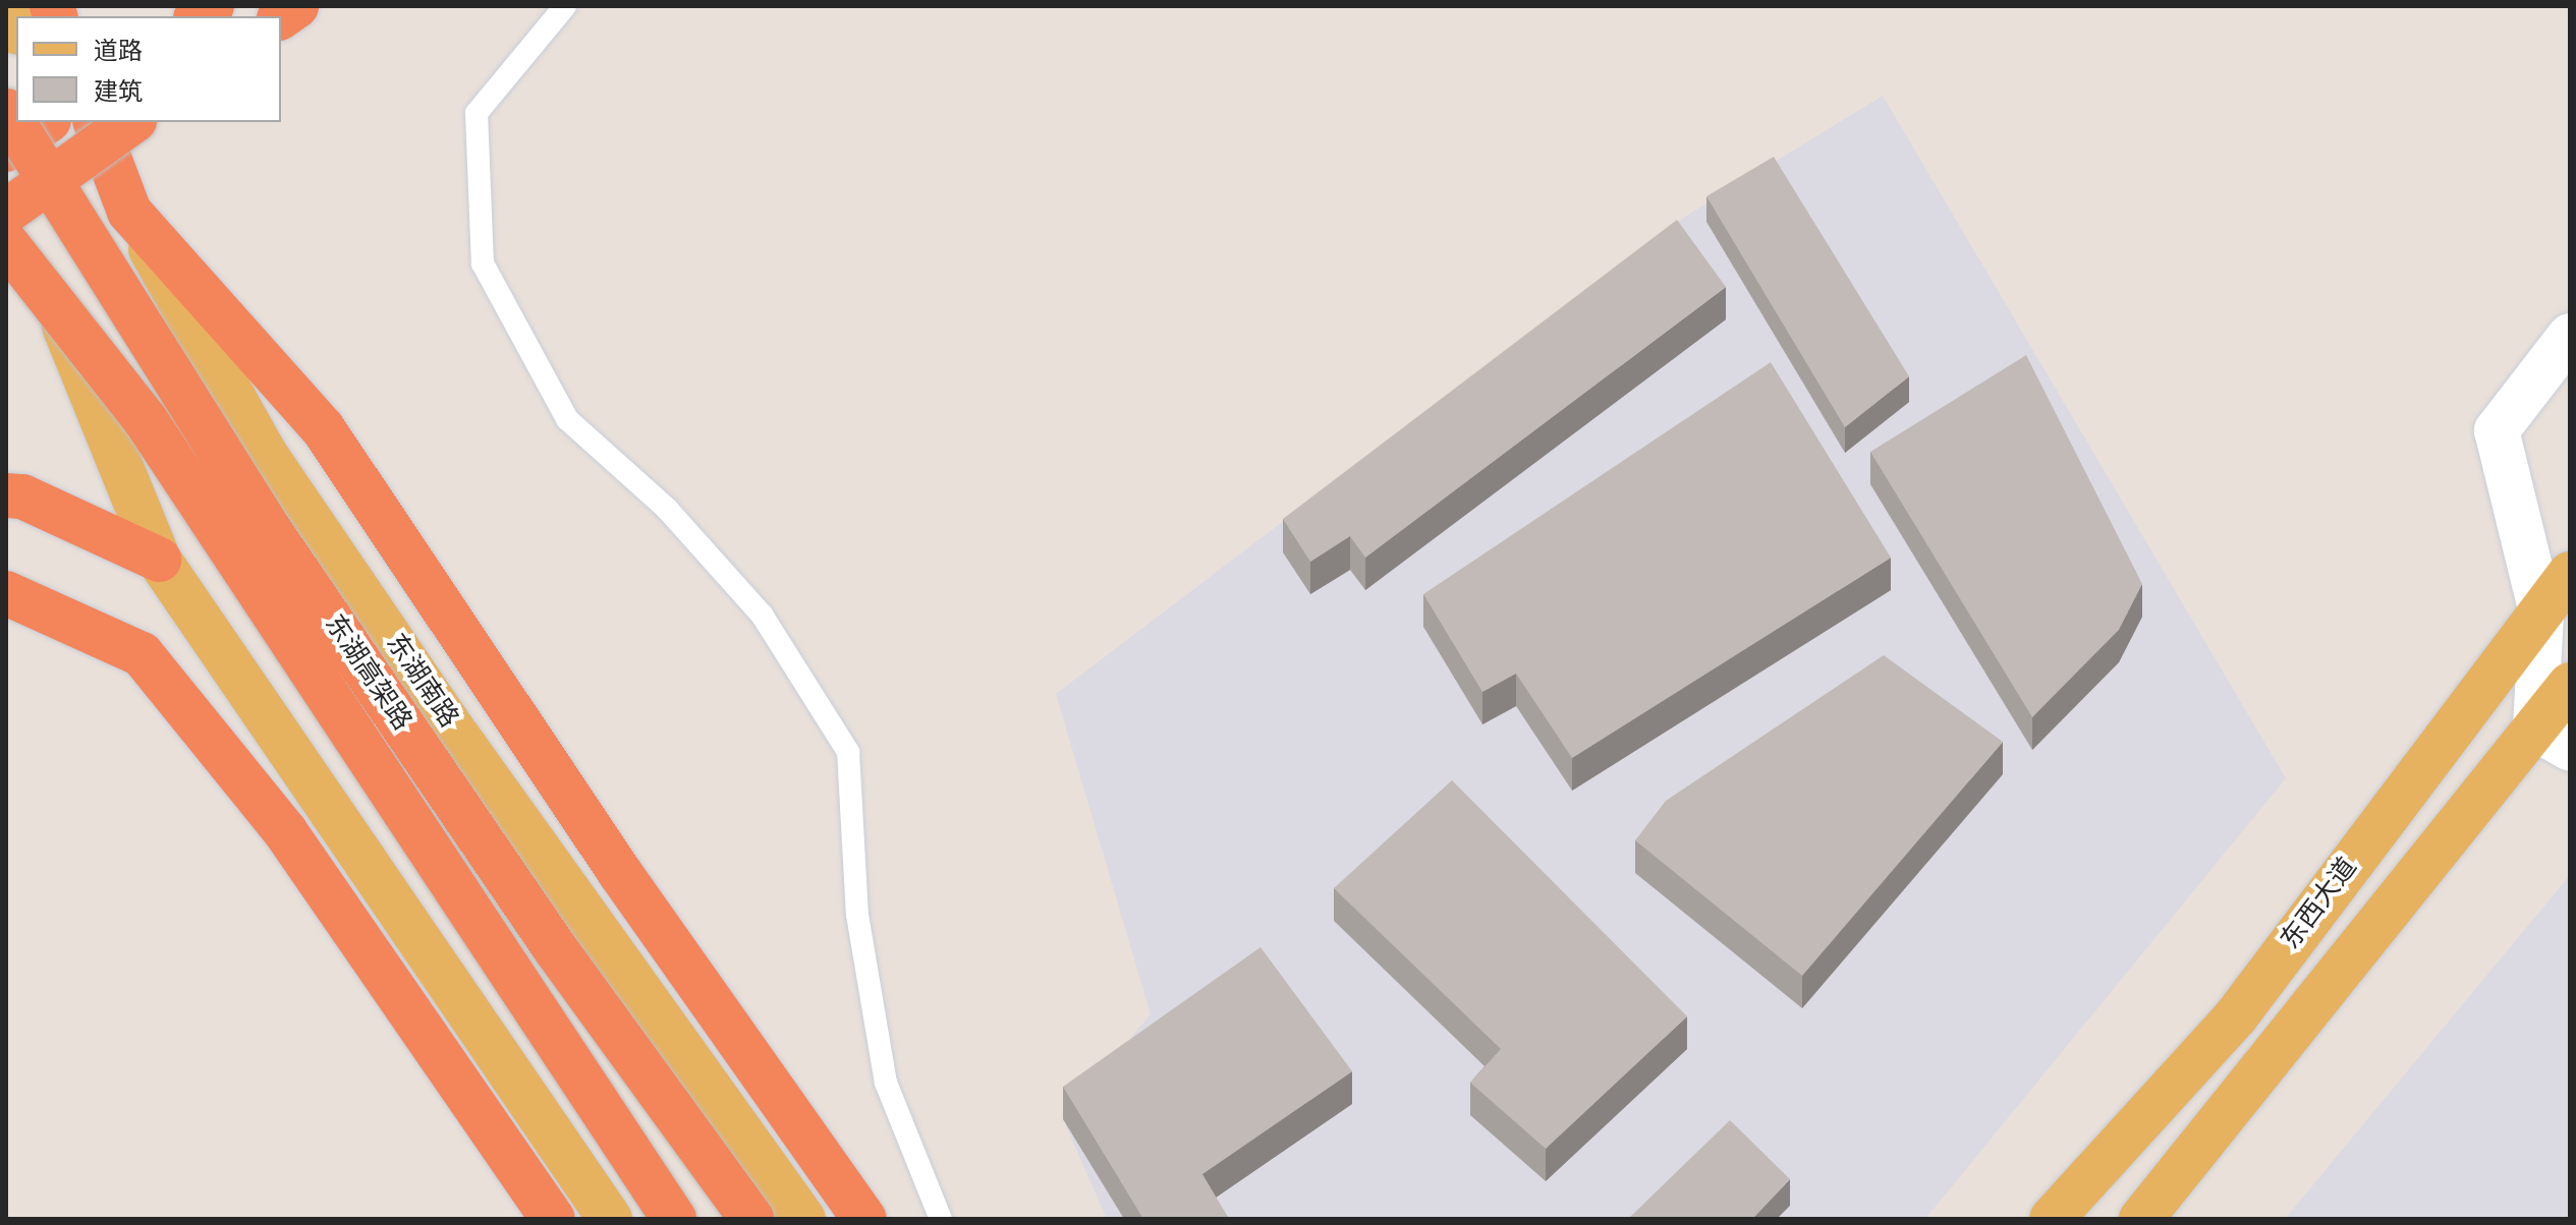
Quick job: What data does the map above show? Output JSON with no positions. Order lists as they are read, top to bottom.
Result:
{
  "streets": {
    "highway": ["东湖高架路"],
    "main road": ["东湖南路", "东西大道"]
  },
  "legend": ["道路", "建筑"]
}
